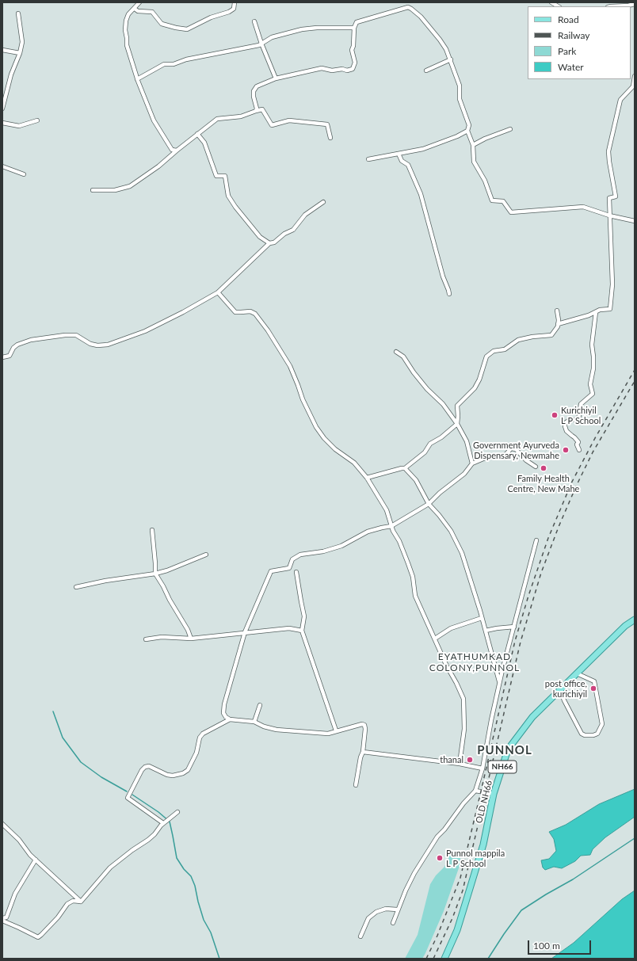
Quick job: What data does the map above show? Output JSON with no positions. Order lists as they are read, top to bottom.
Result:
{
  "streets": {
    "main road": ["NH66", "OLD NH66"]
  },
  "districts": ["EYATHUMKAD COLONY,PUNNOL", "PUNNOL"],
  "places": [
    "Kurichiyil L P School",
    "Government Ayurveda Dispensary, Newmahe",
    "Family Health Centre, New Mahe",
    "post office, kurichiyil",
    "thanal",
    "Punnol mappila L P School"
  ],
  "legend": [
    "Road",
    "Railway",
    "Park",
    "Water"
  ],
  "scale_bar": "100 m"
}
